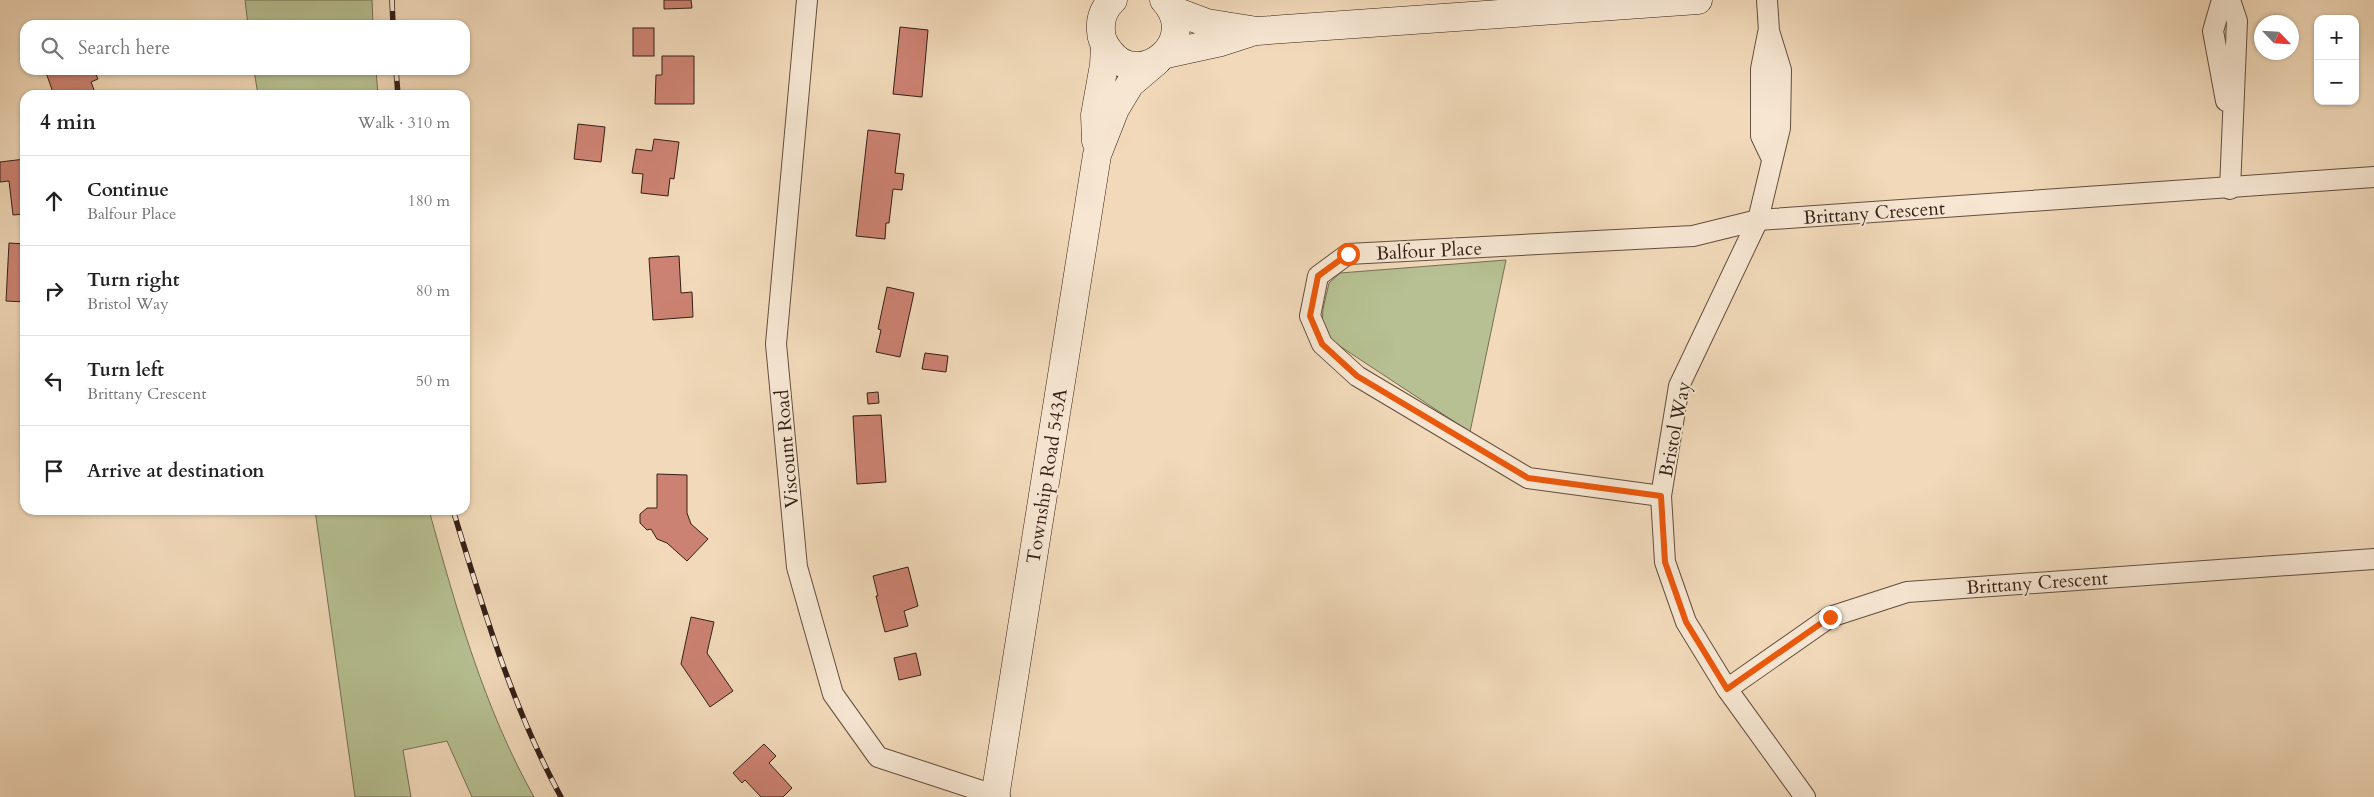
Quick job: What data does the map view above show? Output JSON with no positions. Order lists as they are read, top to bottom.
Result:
{
  "streets": {
    "main road": ["Township Road 543A"],
    "street": [
      "Brittany Crescent",
      "Balfour Place",
      "Bristol Way",
      "Viscount Road"
    ]
  },
  "crossings": [
    ["Brittany Crescent", "Balfour Place"],
    ["Brittany Crescent", "Bristol Way"],
    ["Balfour Place", "Bristol Way"],
    ["Viscount Road", "Township Road 543A"]
  ],
  "north": "bottom right",
  "page": {
    "map_buttons": ["+", "−"],
    "search": "Search here",
    "heading": ["4 min", "Walk · 310 m"],
    "list": [
      ["Continue", "Balfour Place", "180 m"],
      ["Turn right", "Bristol Way", "80 m"],
      ["Turn left", "Brittany Crescent", "50 m"],
      "Arrive at destination"
    ]
  }
}
